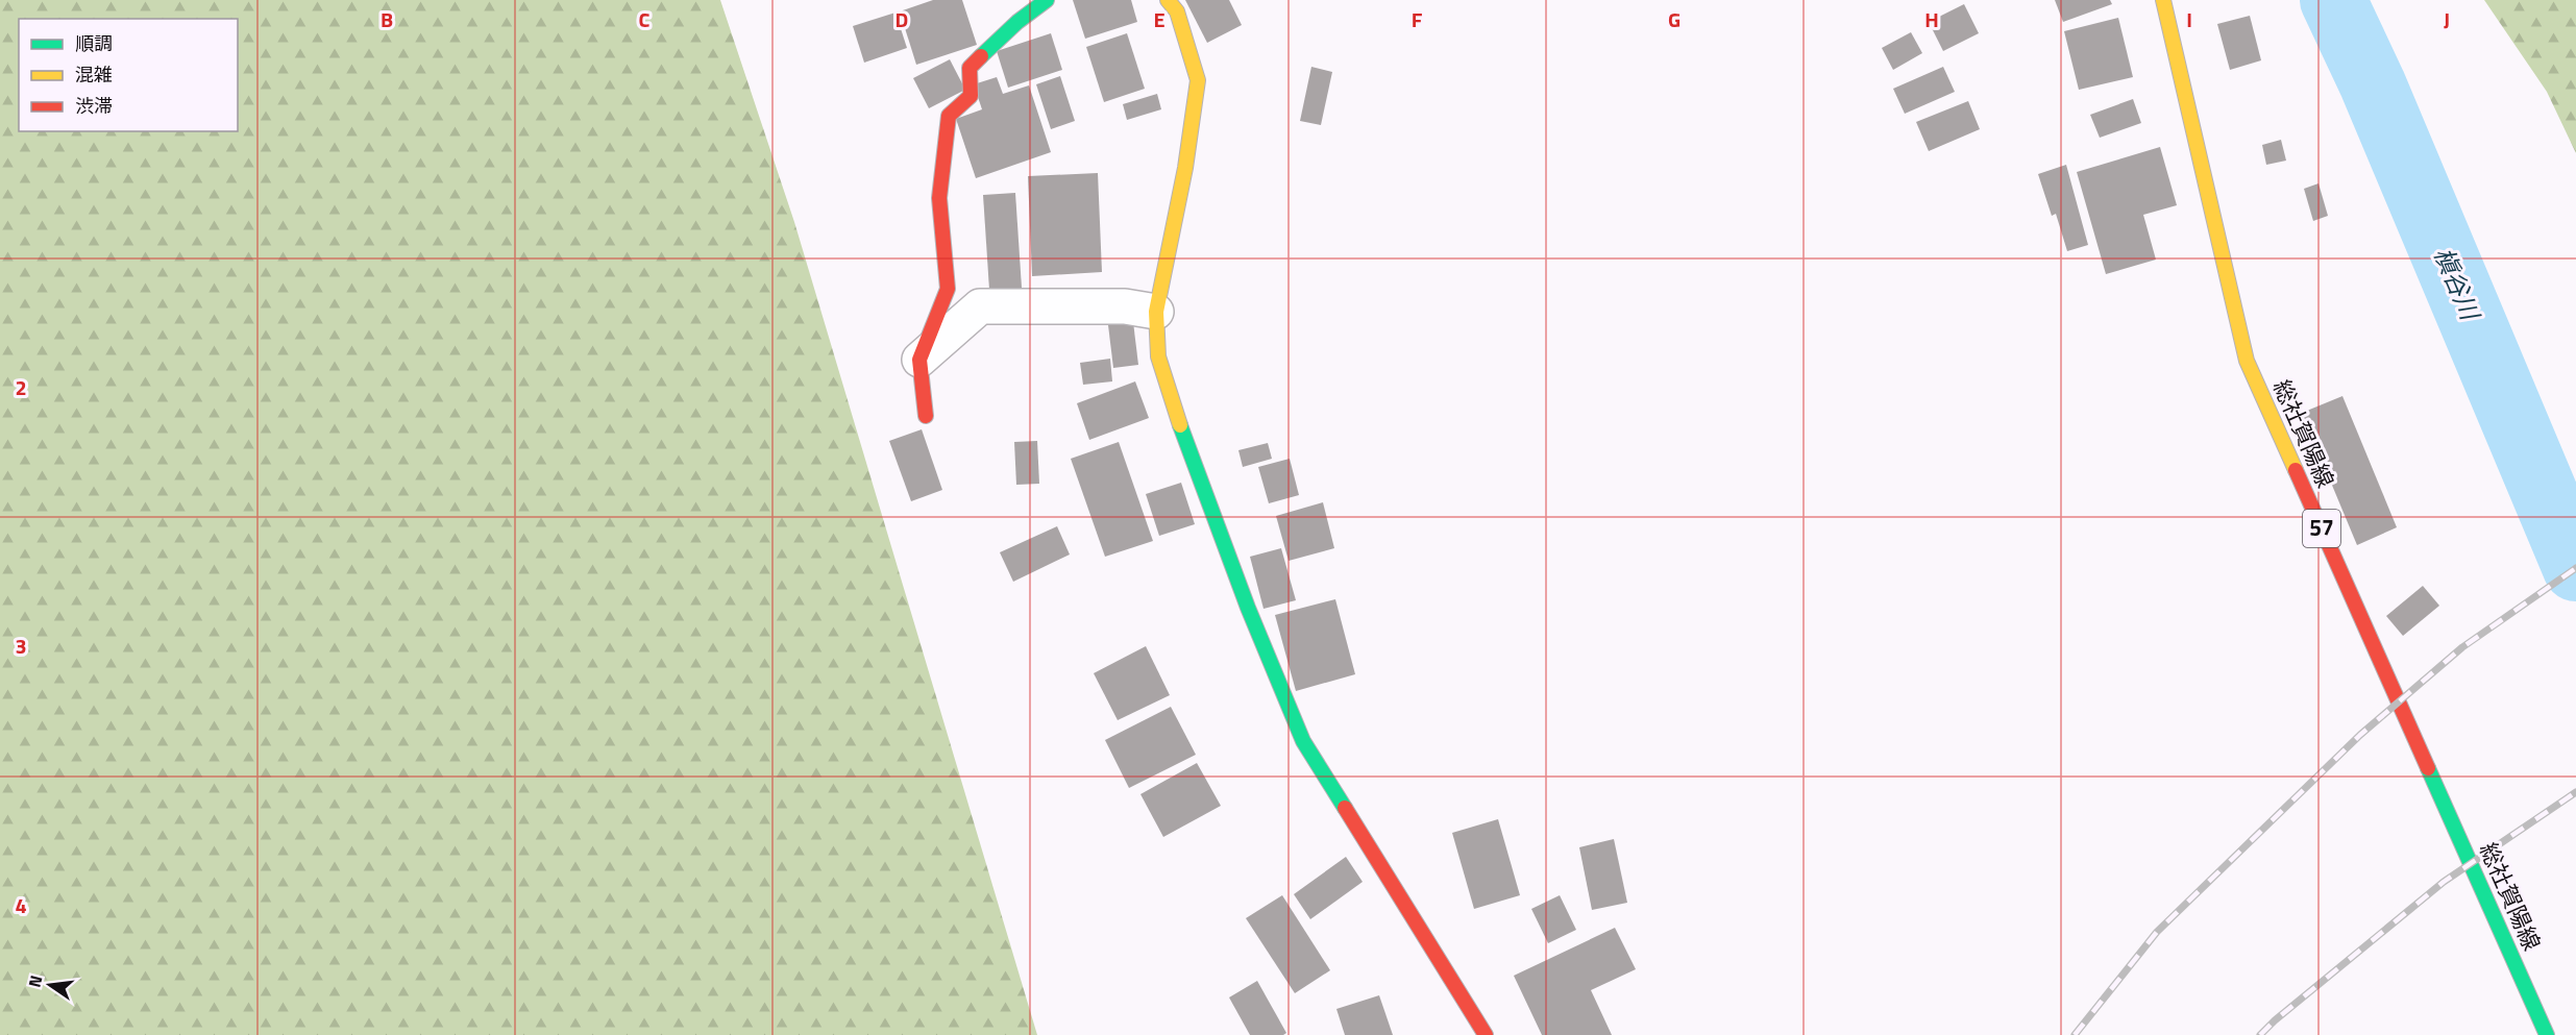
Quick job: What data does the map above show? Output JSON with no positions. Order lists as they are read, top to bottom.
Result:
{
  "streets": {
    "street": ["総社賀陽線", "57"]
  },
  "water": ["槇谷川"],
  "legend": ["順調", "混雑", "渋滞"],
  "north": "left",
  "grid": {
    "columns": [
      "B",
      "C",
      "D",
      "E",
      "F",
      "G",
      "H",
      "I",
      "J"
    ],
    "rows": ["2", "3", "4"]
  }
}
